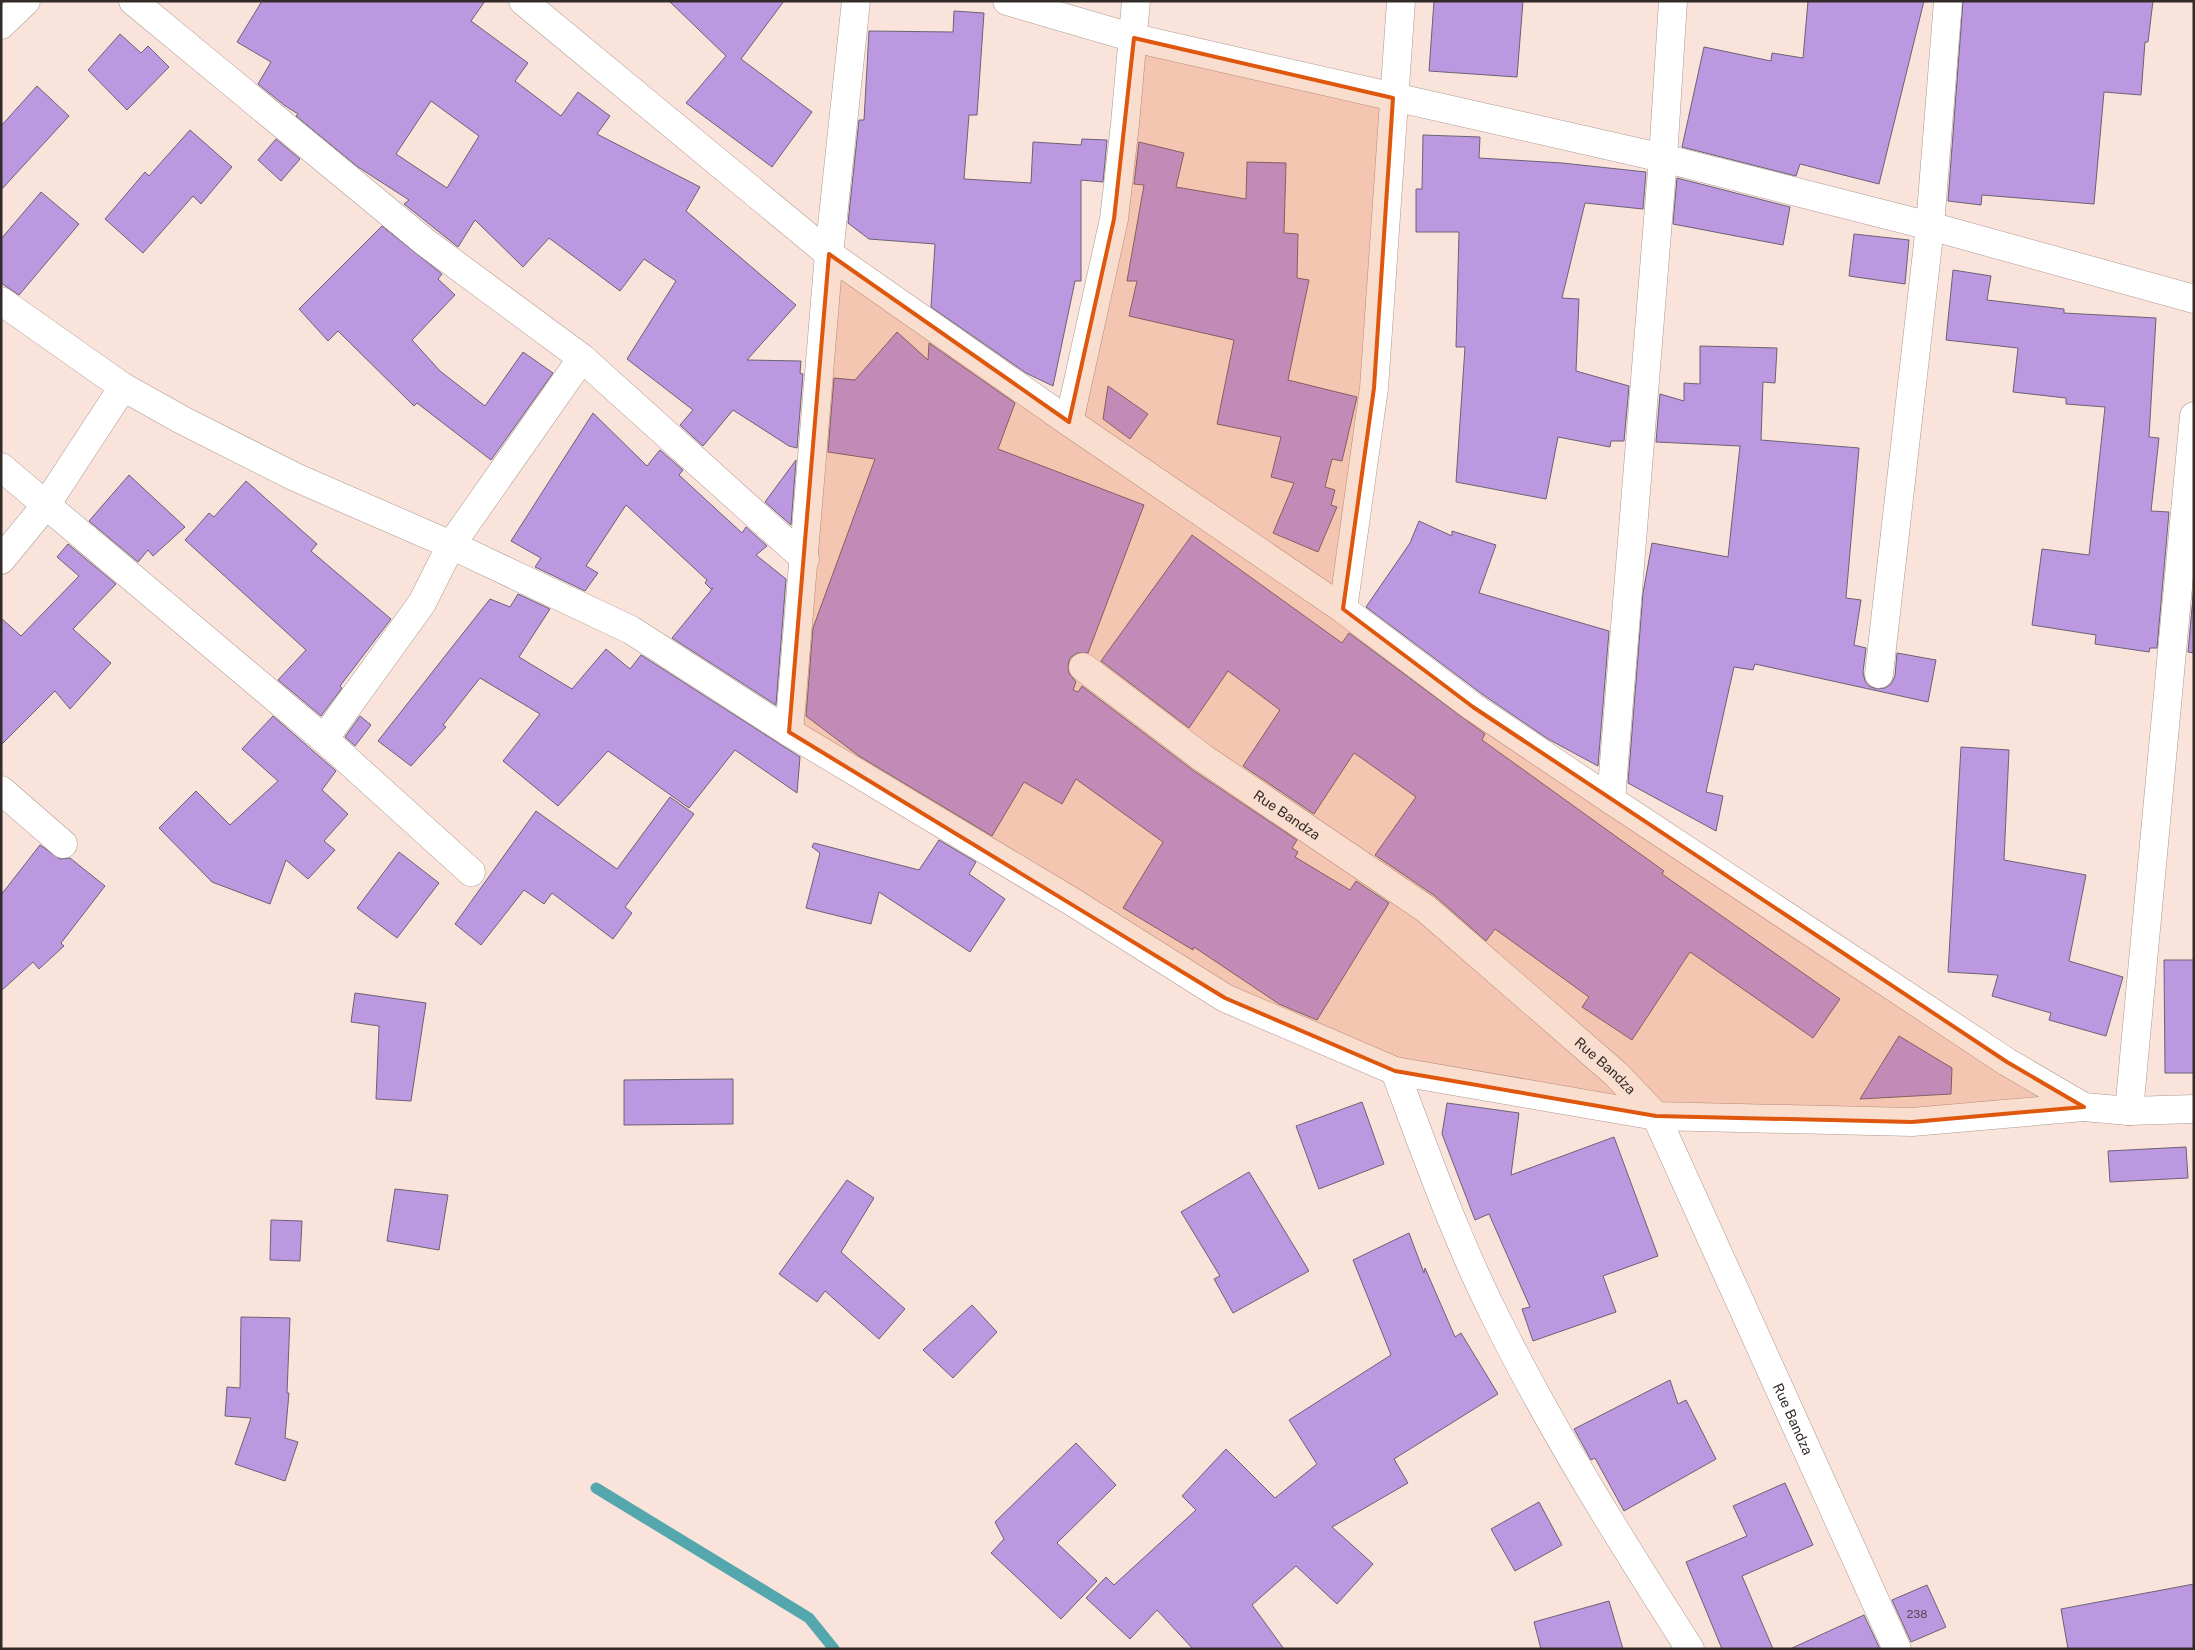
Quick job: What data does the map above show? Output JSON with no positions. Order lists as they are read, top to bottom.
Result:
{
  "streets": {
    "street": ["Rue Bandza"]
  },
  "house_numbers": ["238"]
}
